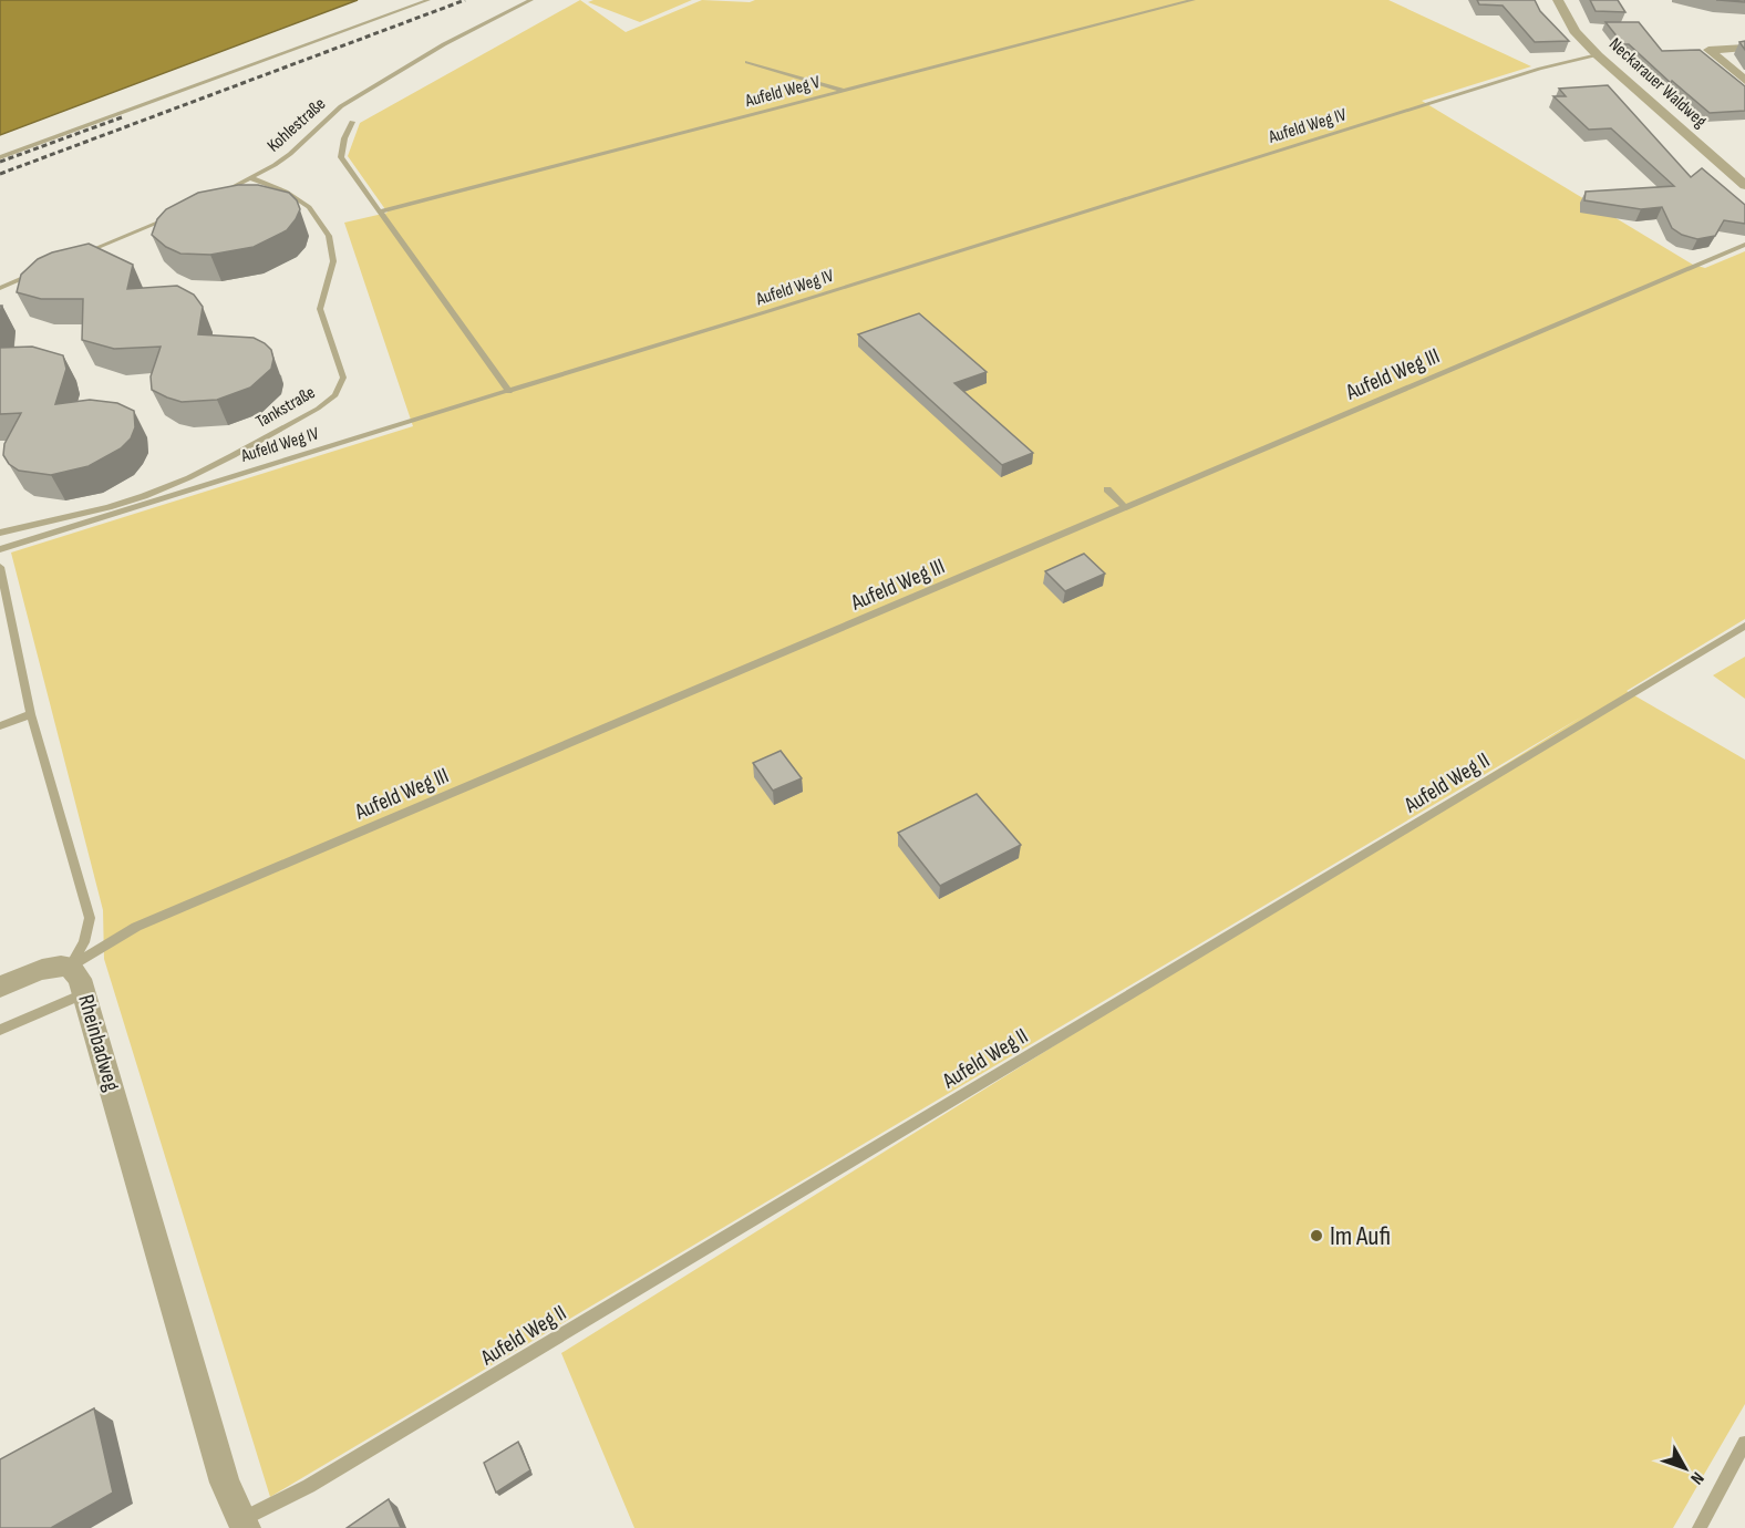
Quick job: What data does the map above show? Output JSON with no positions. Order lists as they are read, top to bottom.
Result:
{
  "streets": {
    "street": ["Neckarauer Waldweg", "Rheinbadweg"],
    "lane": [
      "Aufeld Weg V",
      "Kohlestraße",
      "Aufeld Weg IV",
      "Aufeld Weg III",
      "Tankstraße",
      "Aufeld Weg II"
    ]
  },
  "crossings": [
    ["Neckarauer Waldweg", "Aufeld Weg IV"],
    ["Kohlestraße", "Tankstraße"],
    ["Aufeld Weg III", "Rheinbadweg"],
    ["Aufeld Weg II", "Rheinbadweg"]
  ],
  "places": ["Im Aufi"],
  "north": "bottom right"
}
